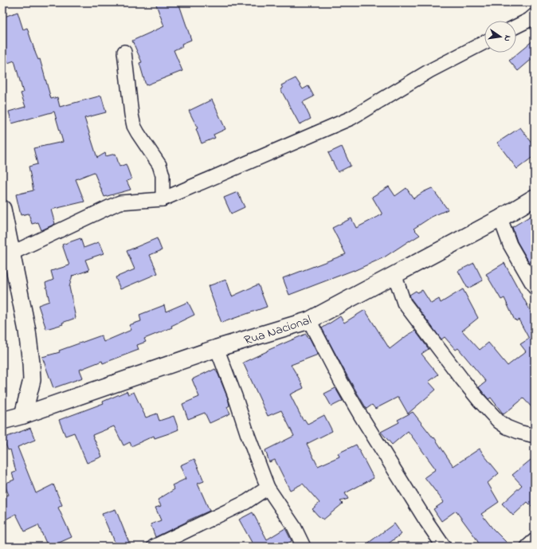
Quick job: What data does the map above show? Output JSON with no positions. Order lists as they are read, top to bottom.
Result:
{
  "streets": {
    "street": ["Rua Nacional"]
  },
  "north": "right"
}
